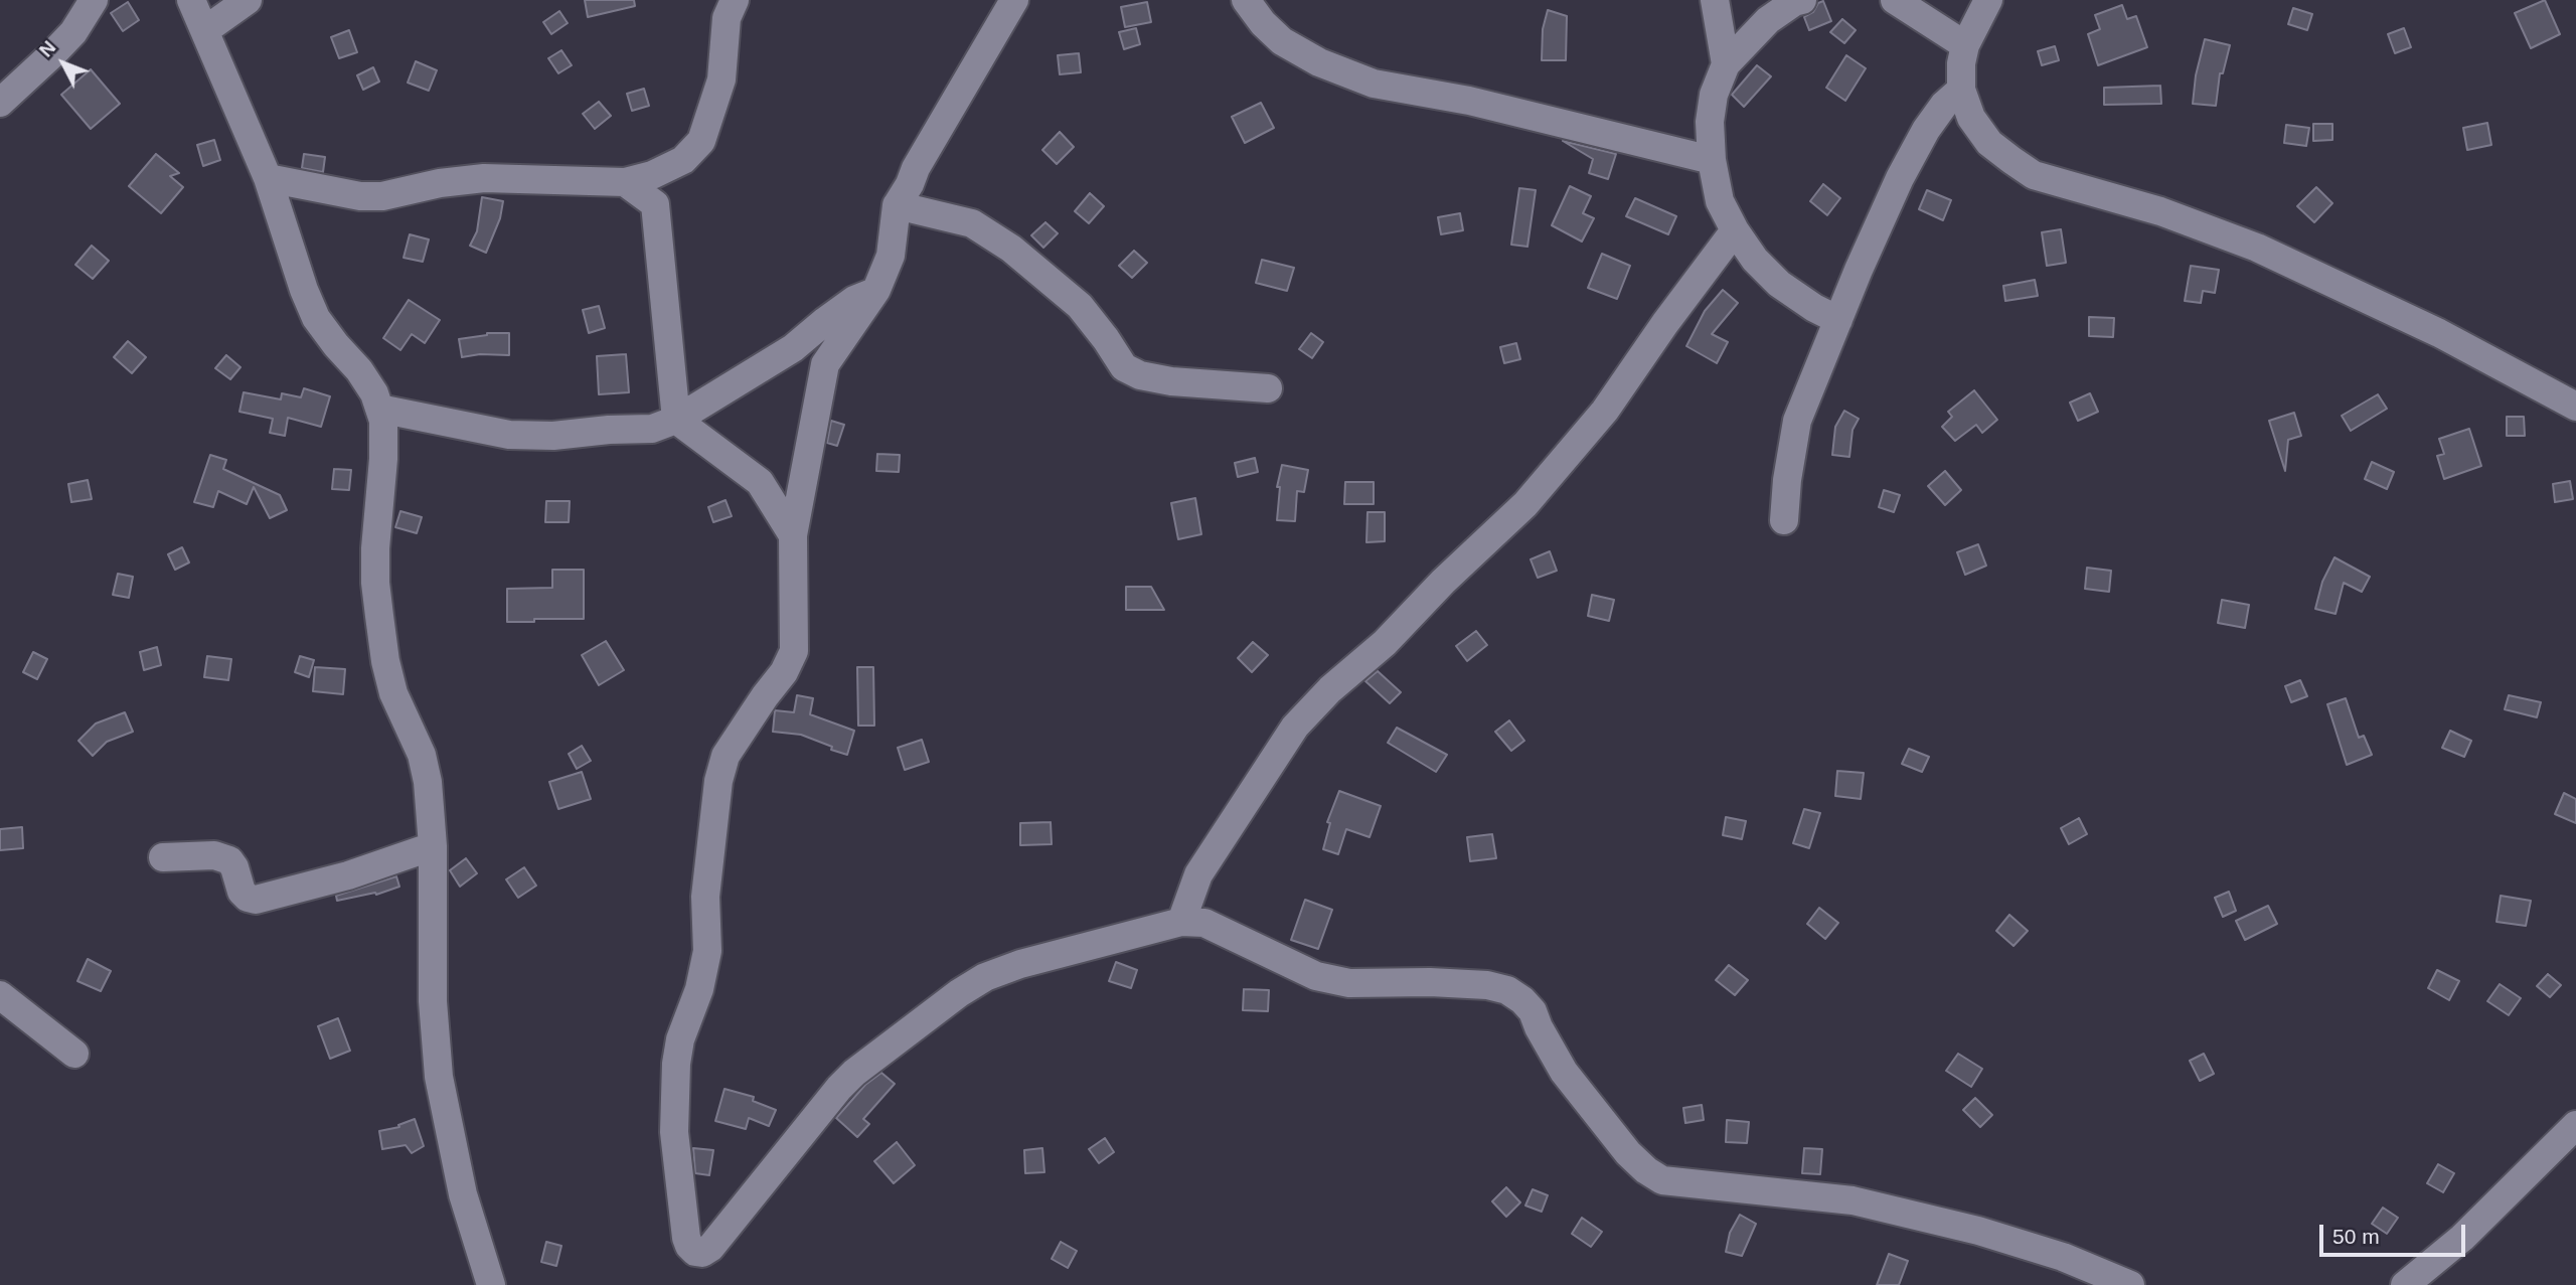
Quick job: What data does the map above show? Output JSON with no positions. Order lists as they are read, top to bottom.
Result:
{
  "scale_bar": "50 m",
  "north": "top left"
}
